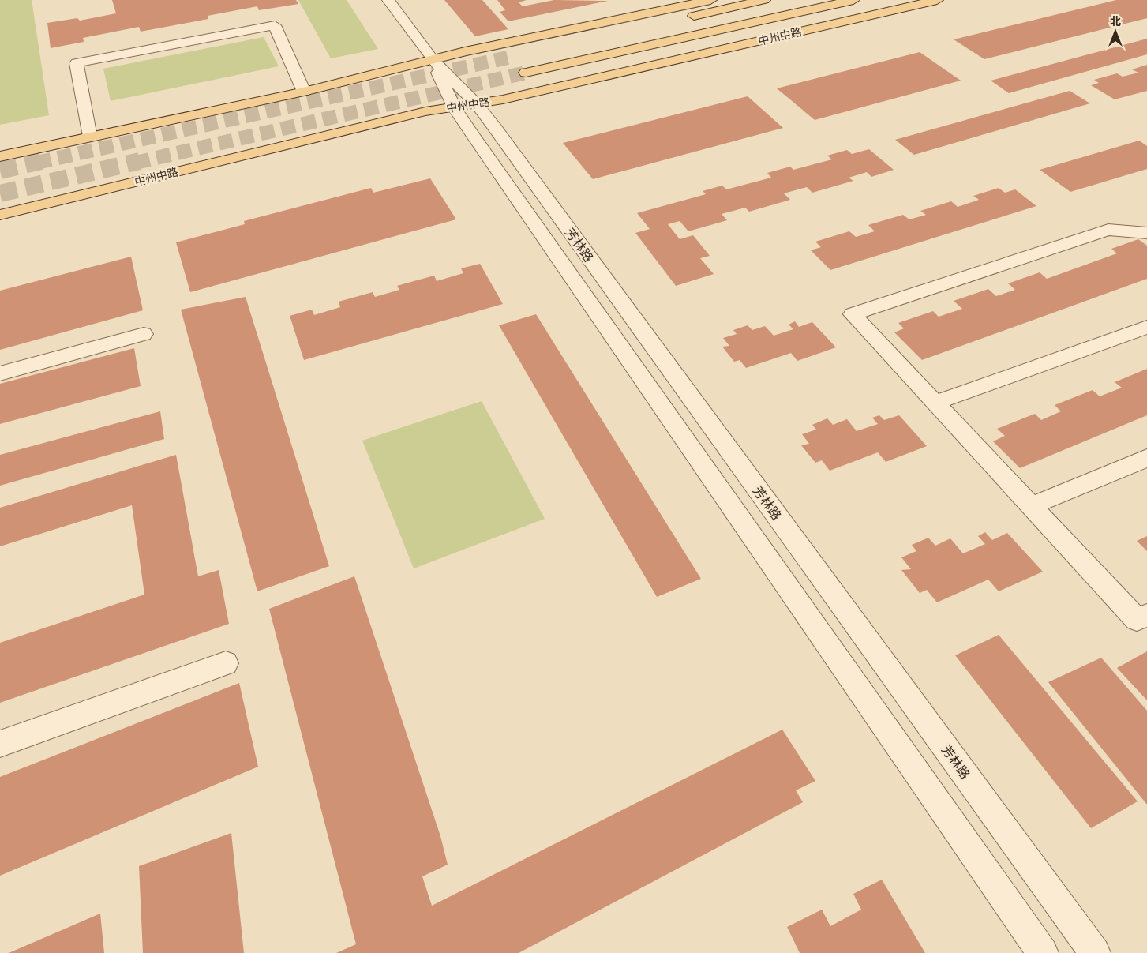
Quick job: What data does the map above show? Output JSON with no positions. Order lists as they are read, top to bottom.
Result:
{
  "streets": {
    "main road": ["中州中路"],
    "street": ["芳林路"]
  },
  "crossings": [
    ["中州中路", "芳林路"]
  ],
  "north": "top"
}
